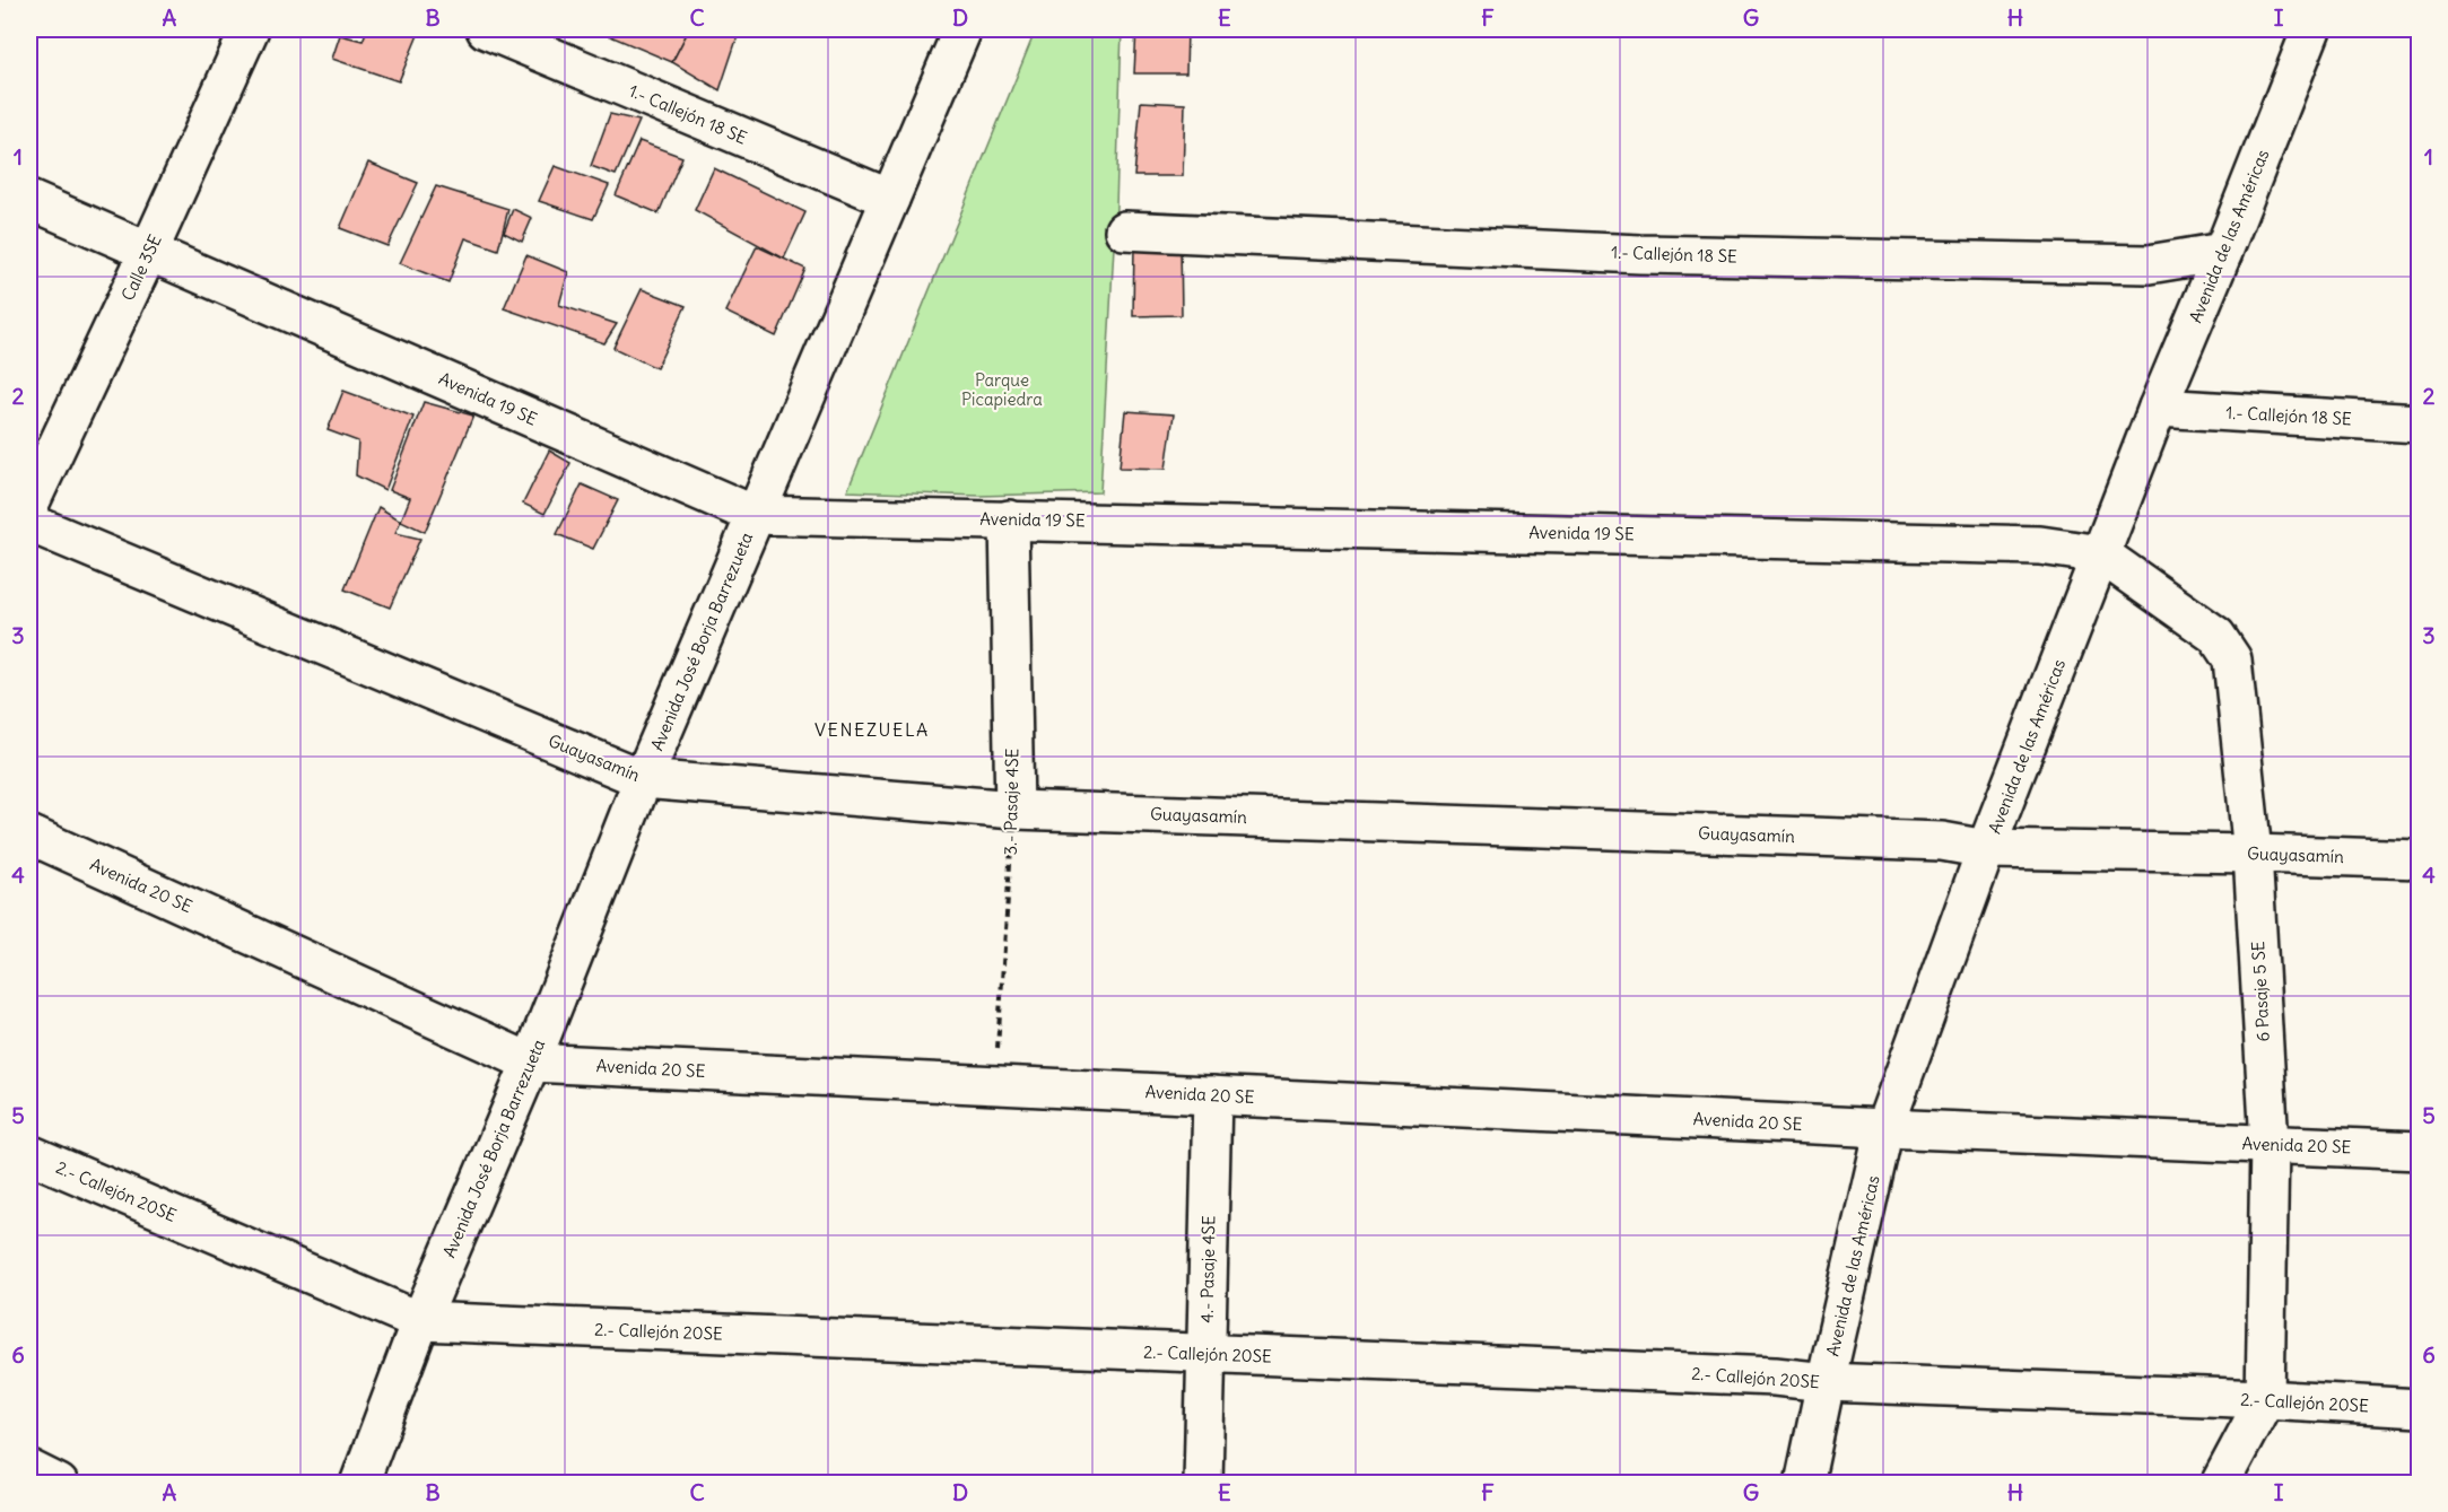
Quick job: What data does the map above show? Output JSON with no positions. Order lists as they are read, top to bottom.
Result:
{
  "streets": {
    "street": [
      "1.- Callejón 18 SE",
      "Avenida de las Américas",
      "Calle 3SE",
      "Avenida 19 SE",
      "Avenida José Borja Barrezueta",
      "Guayasamín",
      "3.- Pasaje 4SE",
      "Avenida 20 SE",
      "6 Pasaje 5 SE",
      "2.- Callejón 20SE",
      "4.- Pasaje 4SE"
    ]
  },
  "crossings": [
    ["1.- Callejón 18 SE", "Avenida de las Américas"],
    ["1.- Callejón 18 SE", "Avenida José Borja Barrezueta"],
    ["Avenida de las Américas", "Avenida 19 SE"],
    ["Avenida de las Américas", "Guayasamín"],
    ["Avenida de las Américas", "Avenida 20 SE"],
    ["Avenida de las Américas", "6 Pasaje 5 SE"],
    ["Avenida de las Américas", "2.- Callejón 20SE"],
    ["Calle 3SE", "Avenida 19 SE"],
    ["Avenida 19 SE", "Avenida José Borja Barrezueta"],
    ["Avenida 19 SE", "3.- Pasaje 4SE"],
    ["Avenida 19 SE", "6 Pasaje 5 SE"],
    ["Avenida José Borja Barrezueta", "Guayasamín"],
    ["Avenida José Borja Barrezueta", "Avenida 20 SE"],
    ["Avenida José Borja Barrezueta", "2.- Callejón 20SE"],
    ["Guayasamín", "3.- Pasaje 4SE"],
    ["Guayasamín", "6 Pasaje 5 SE"],
    ["3.- Pasaje 4SE", "Avenida 20 SE"],
    ["Avenida 20 SE", "6 Pasaje 5 SE"],
    ["Avenida 20 SE", "4.- Pasaje 4SE"],
    ["6 Pasaje 5 SE", "2.- Callejón 20SE"],
    ["2.- Callejón 20SE", "4.- Pasaje 4SE"]
  ],
  "districts": ["VENEZUELA"],
  "parks": ["Parque Picapiedra"],
  "grid": {
    "columns": [
      "A",
      "B",
      "C",
      "D",
      "E",
      "F",
      "G",
      "H",
      "I"
    ],
    "rows": [
      "1",
      "2",
      "3",
      "4",
      "5",
      "6"
    ]
  }
}
